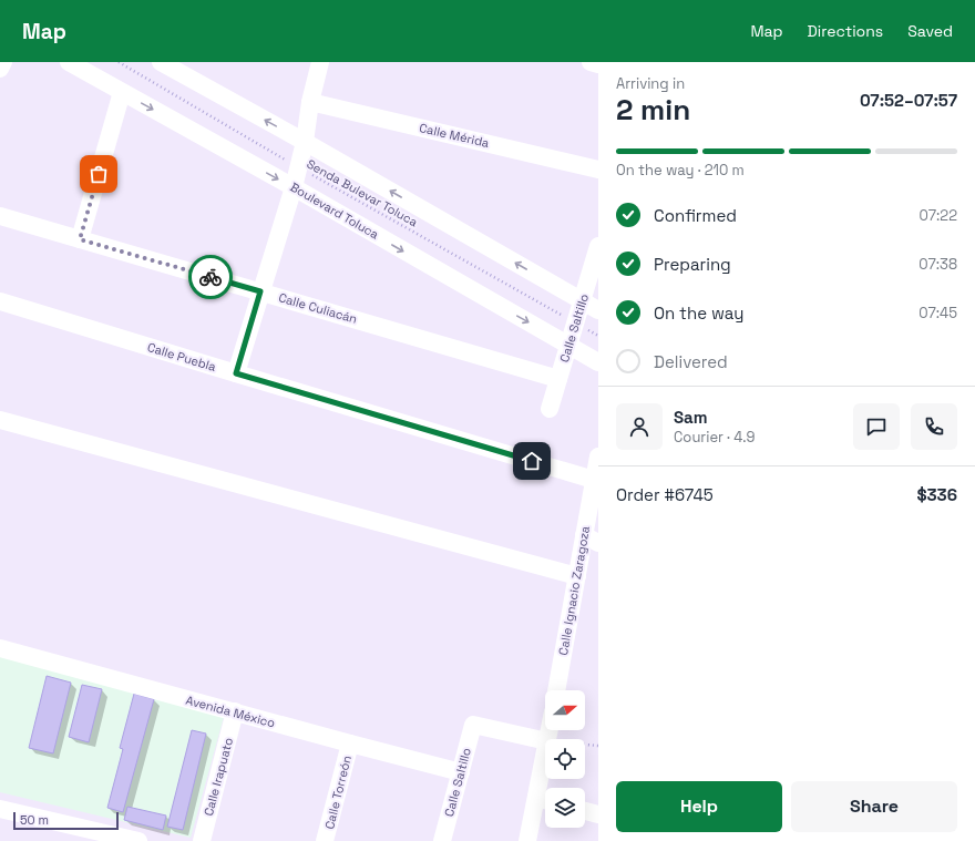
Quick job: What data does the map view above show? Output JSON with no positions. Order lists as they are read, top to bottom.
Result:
{
  "streets": {
    "street": [
      "Calle Mérida",
      "Boulevard Toluca",
      "Calle Culiacán",
      "Calle Saltillo",
      "Calle Puebla",
      "Calle Ignacio Zaragoza",
      "Avenida México",
      "Calle Irapuato",
      "Calle Torreón"
    ],
    "path": ["Senda Bulevar Toluca"]
  },
  "crossings": [
    ["Senda Bulevar Toluca", "Calle Saltillo"],
    ["Boulevard Toluca", "Calle Saltillo"],
    ["Calle Culiacán", "Calle Saltillo"],
    ["Calle Saltillo", "Avenida México"],
    ["Calle Puebla", "Calle Ignacio Zaragoza"],
    ["Avenida México", "Calle Irapuato"],
    ["Avenida México", "Calle Torreón"]
  ],
  "scale_bar": "50 m",
  "north": "right",
  "page": {
    "header": "Map",
    "nav": ["Map", "Directions", "Saved"],
    "heading": ["2 min", "Arriving in", "07:52–07:57"],
    "panel": [
      "Sam",
      "Courier · 4.9",
      "Order #6745",
      "$336"
    ],
    "bar": "On the way · 210 m",
    "list": [
      ["Confirmed", "07:22"],
      ["Preparing", "07:38"],
      ["On the way", "07:45"],
      "Delivered"
    ],
    "buttons": ["Help", "Share"],
    "scale": "50 m"
  }
}
